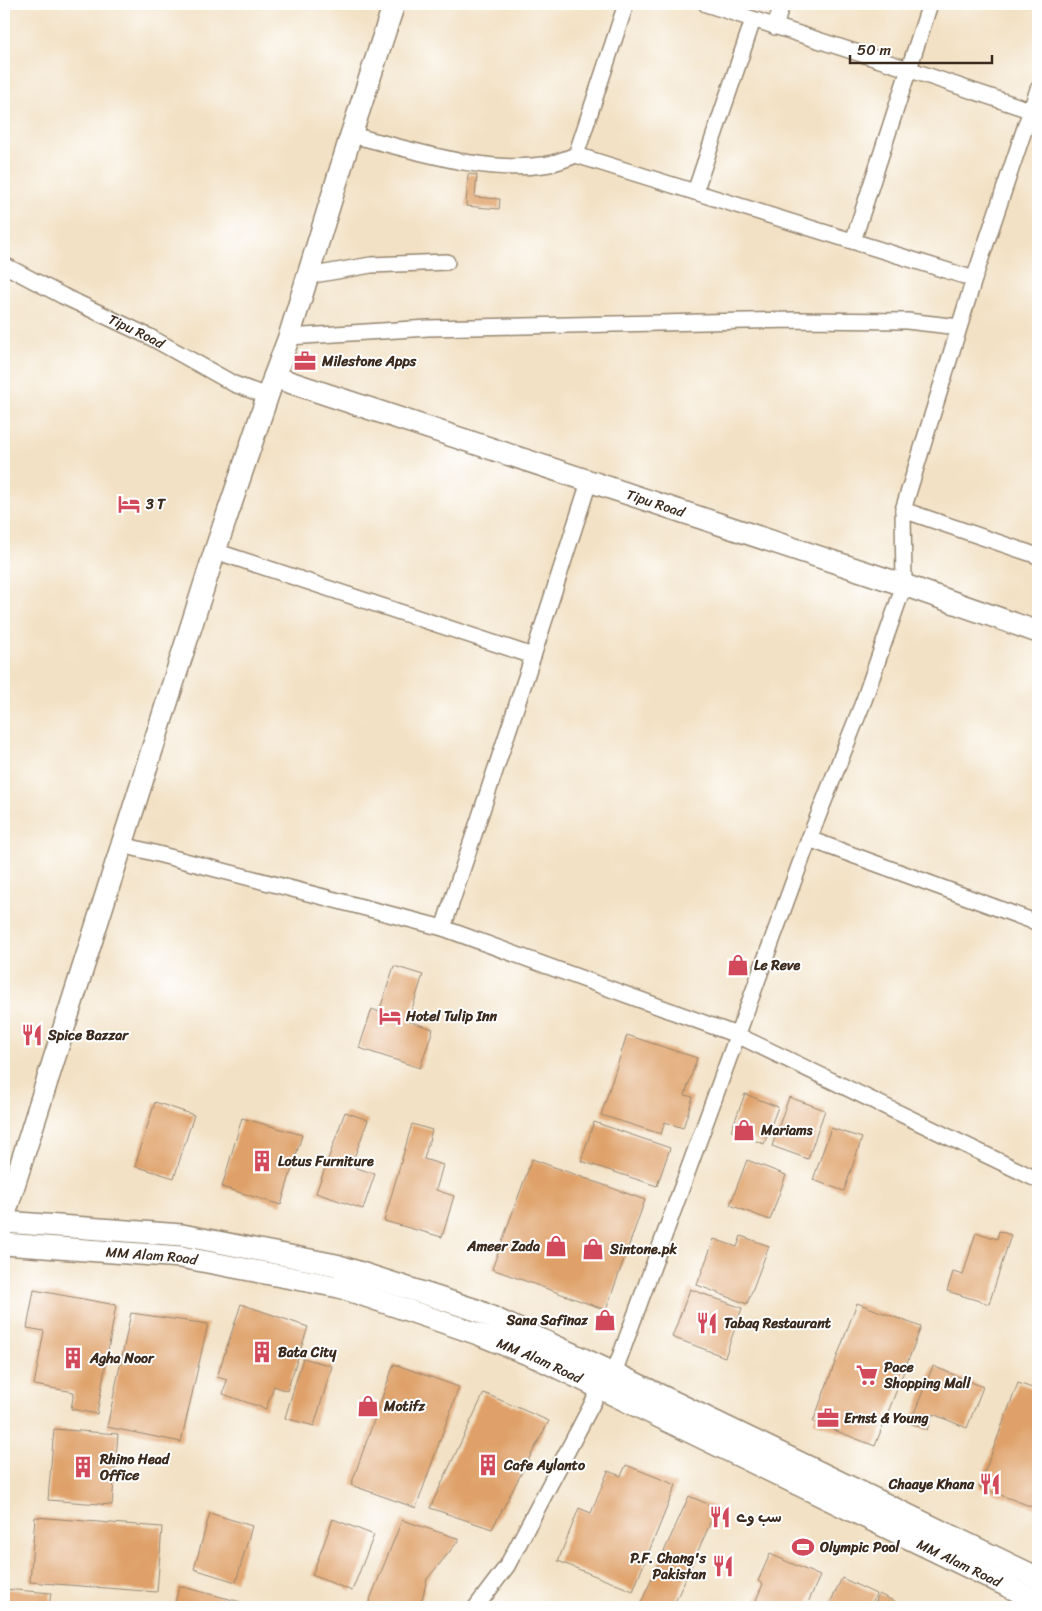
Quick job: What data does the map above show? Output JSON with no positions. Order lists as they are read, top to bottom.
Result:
{
  "streets": {
    "street": ["Tipu Road", "MM Alam Road"]
  },
  "places": {
    "office": ["Milestone Apps", "Ernst & Young"],
    "hotel": ["3 T", "Hotel Tulip Inn"],
    "shop": [
      "Le Reve",
      "Mariams",
      "Ameer Zada",
      "Sintone.pk",
      "Sana Safinaz",
      "Motifz"
    ],
    "restaurant": [
      "Spice Bazzar",
      "Tabaq Restaurant",
      "Chaaye Khana",
      "سب وے",
      "P.F. Chang's Pakistan"
    ],
    "building": [
      "Lotus Furniture",
      "Bata City",
      "Agha Noor",
      "Cafe Aylanto",
      "Rhino Head Office"
    ],
    "supermarket": ["Pace Shopping Mall"],
    "sports": ["Olympic Pool"]
  },
  "scale_bar": "50 m"
}
